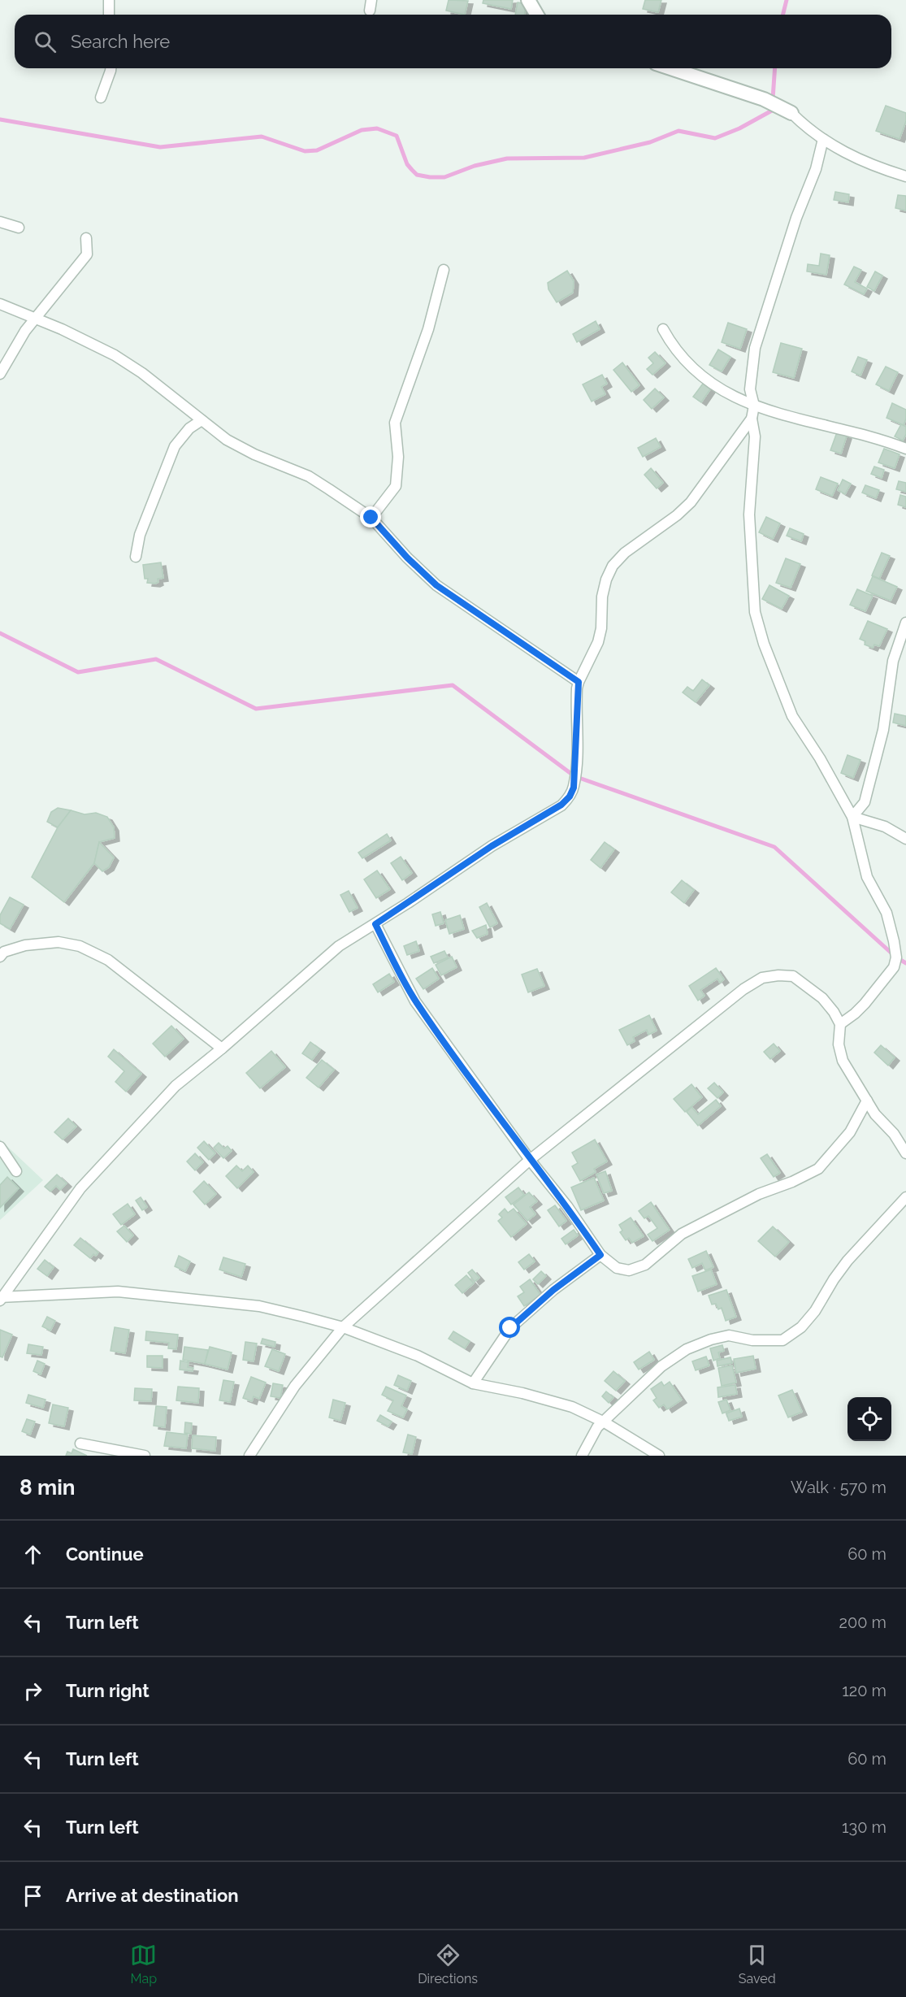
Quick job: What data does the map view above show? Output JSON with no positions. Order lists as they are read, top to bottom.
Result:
{
  "page": {
    "search": "Search here",
    "heading": ["8 min", "Walk · 570 m"],
    "list": [
      ["Continue", "60 m"],
      ["Turn left", "200 m"],
      ["Turn right", "120 m"],
      ["Turn left", "60 m"],
      ["Turn left", "130 m"],
      "Arrive at destination"
    ],
    "nav": ["Map", "Directions", "Saved"]
  }
}
